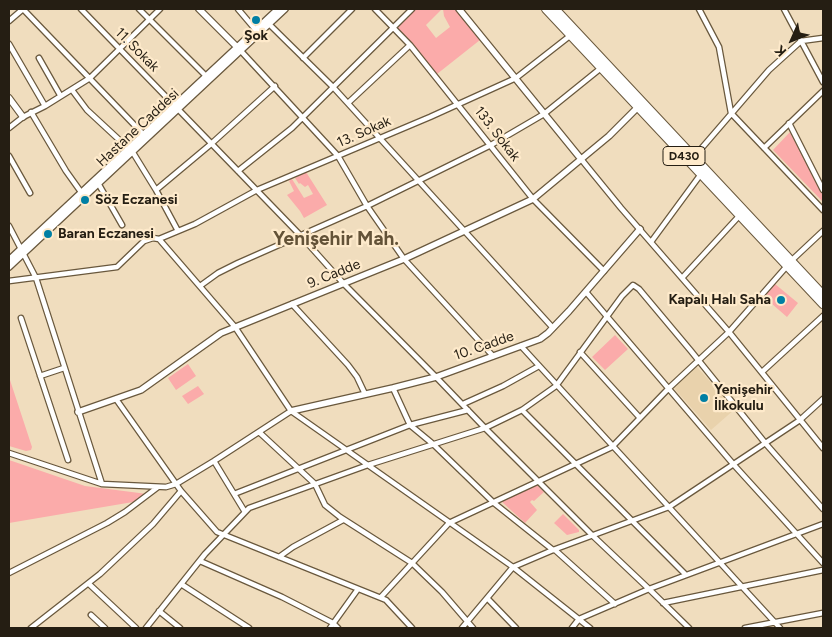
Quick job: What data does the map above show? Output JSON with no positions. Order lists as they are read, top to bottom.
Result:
{
  "streets": {
    "highway": ["D430"],
    "street": [
      "11. Sokak",
      "Hastane Caddesi",
      "13. Sokak",
      "133. Sokak",
      "9. Cadde",
      "10. Cadde"
    ]
  },
  "crossings": [
    ["11. Sokak", "Hastane Caddesi"],
    ["11. Sokak", "13. Sokak"],
    ["11. Sokak", "9. Cadde"],
    ["11. Sokak", "10. Cadde"],
    ["13. Sokak", "133. Sokak"],
    ["13. Sokak", "D430"],
    ["133. Sokak", "9. Cadde"],
    ["133. Sokak", "10. Cadde"],
    ["D430", "9. Cadde"]
  ],
  "districts": ["Yenişehir Mah."],
  "places": [
    "Şok",
    "Söz Eczanesi",
    "Baran Eczanesi",
    "Kapalı Halı Saha",
    "Yenişehir İlkokulu"
  ],
  "north": "bottom left"
}
